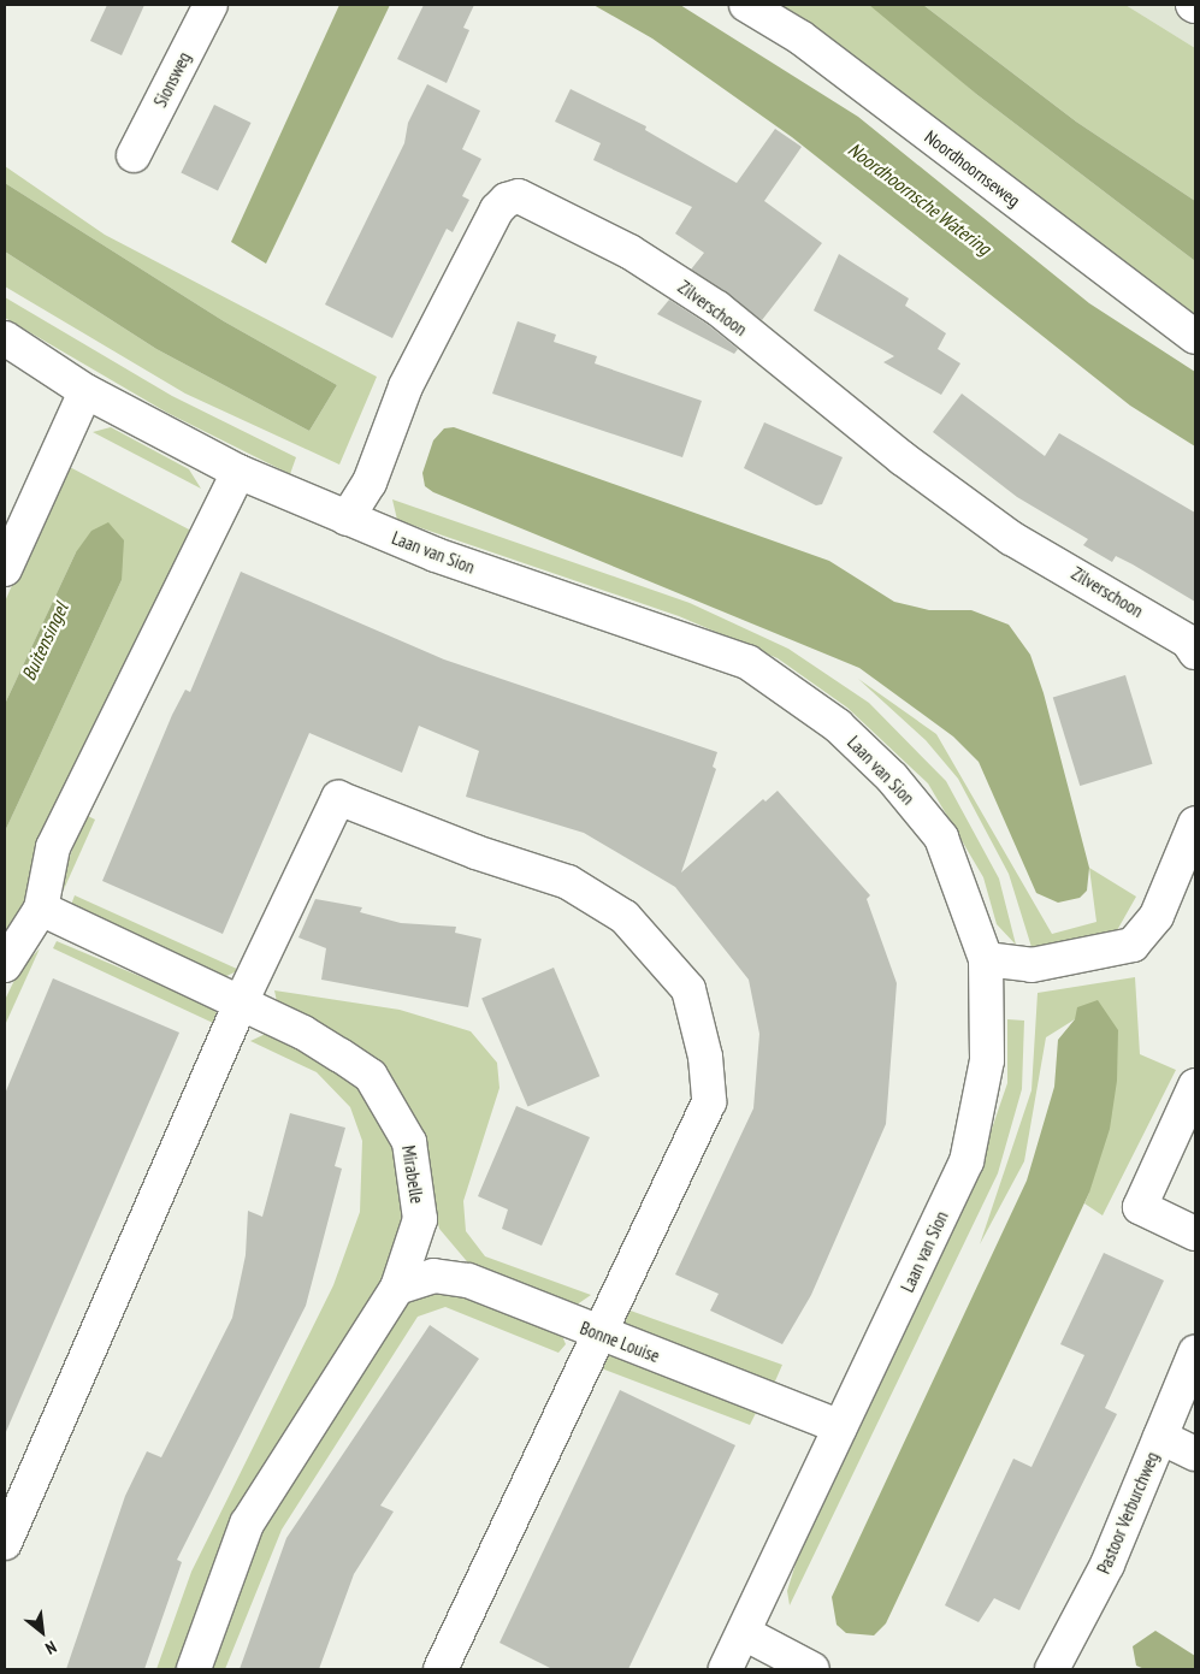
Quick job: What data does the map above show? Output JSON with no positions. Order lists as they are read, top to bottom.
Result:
{
  "streets": {
    "street": [
      "Sionsweg",
      "Noordhoornseweg",
      "Zilverschoon",
      "Laan van Sion",
      "Mirabelle",
      "Bonne Louise",
      "Pastoor Verburchweg"
    ]
  },
  "crossings": [
    ["Zilverschoon", "Laan van Sion"],
    ["Laan van Sion", "Bonne Louise"],
    ["Mirabelle", "Bonne Louise"]
  ],
  "water": ["Noordhoornsche Watering", "Buitensingel"],
  "north": "bottom right"
}
